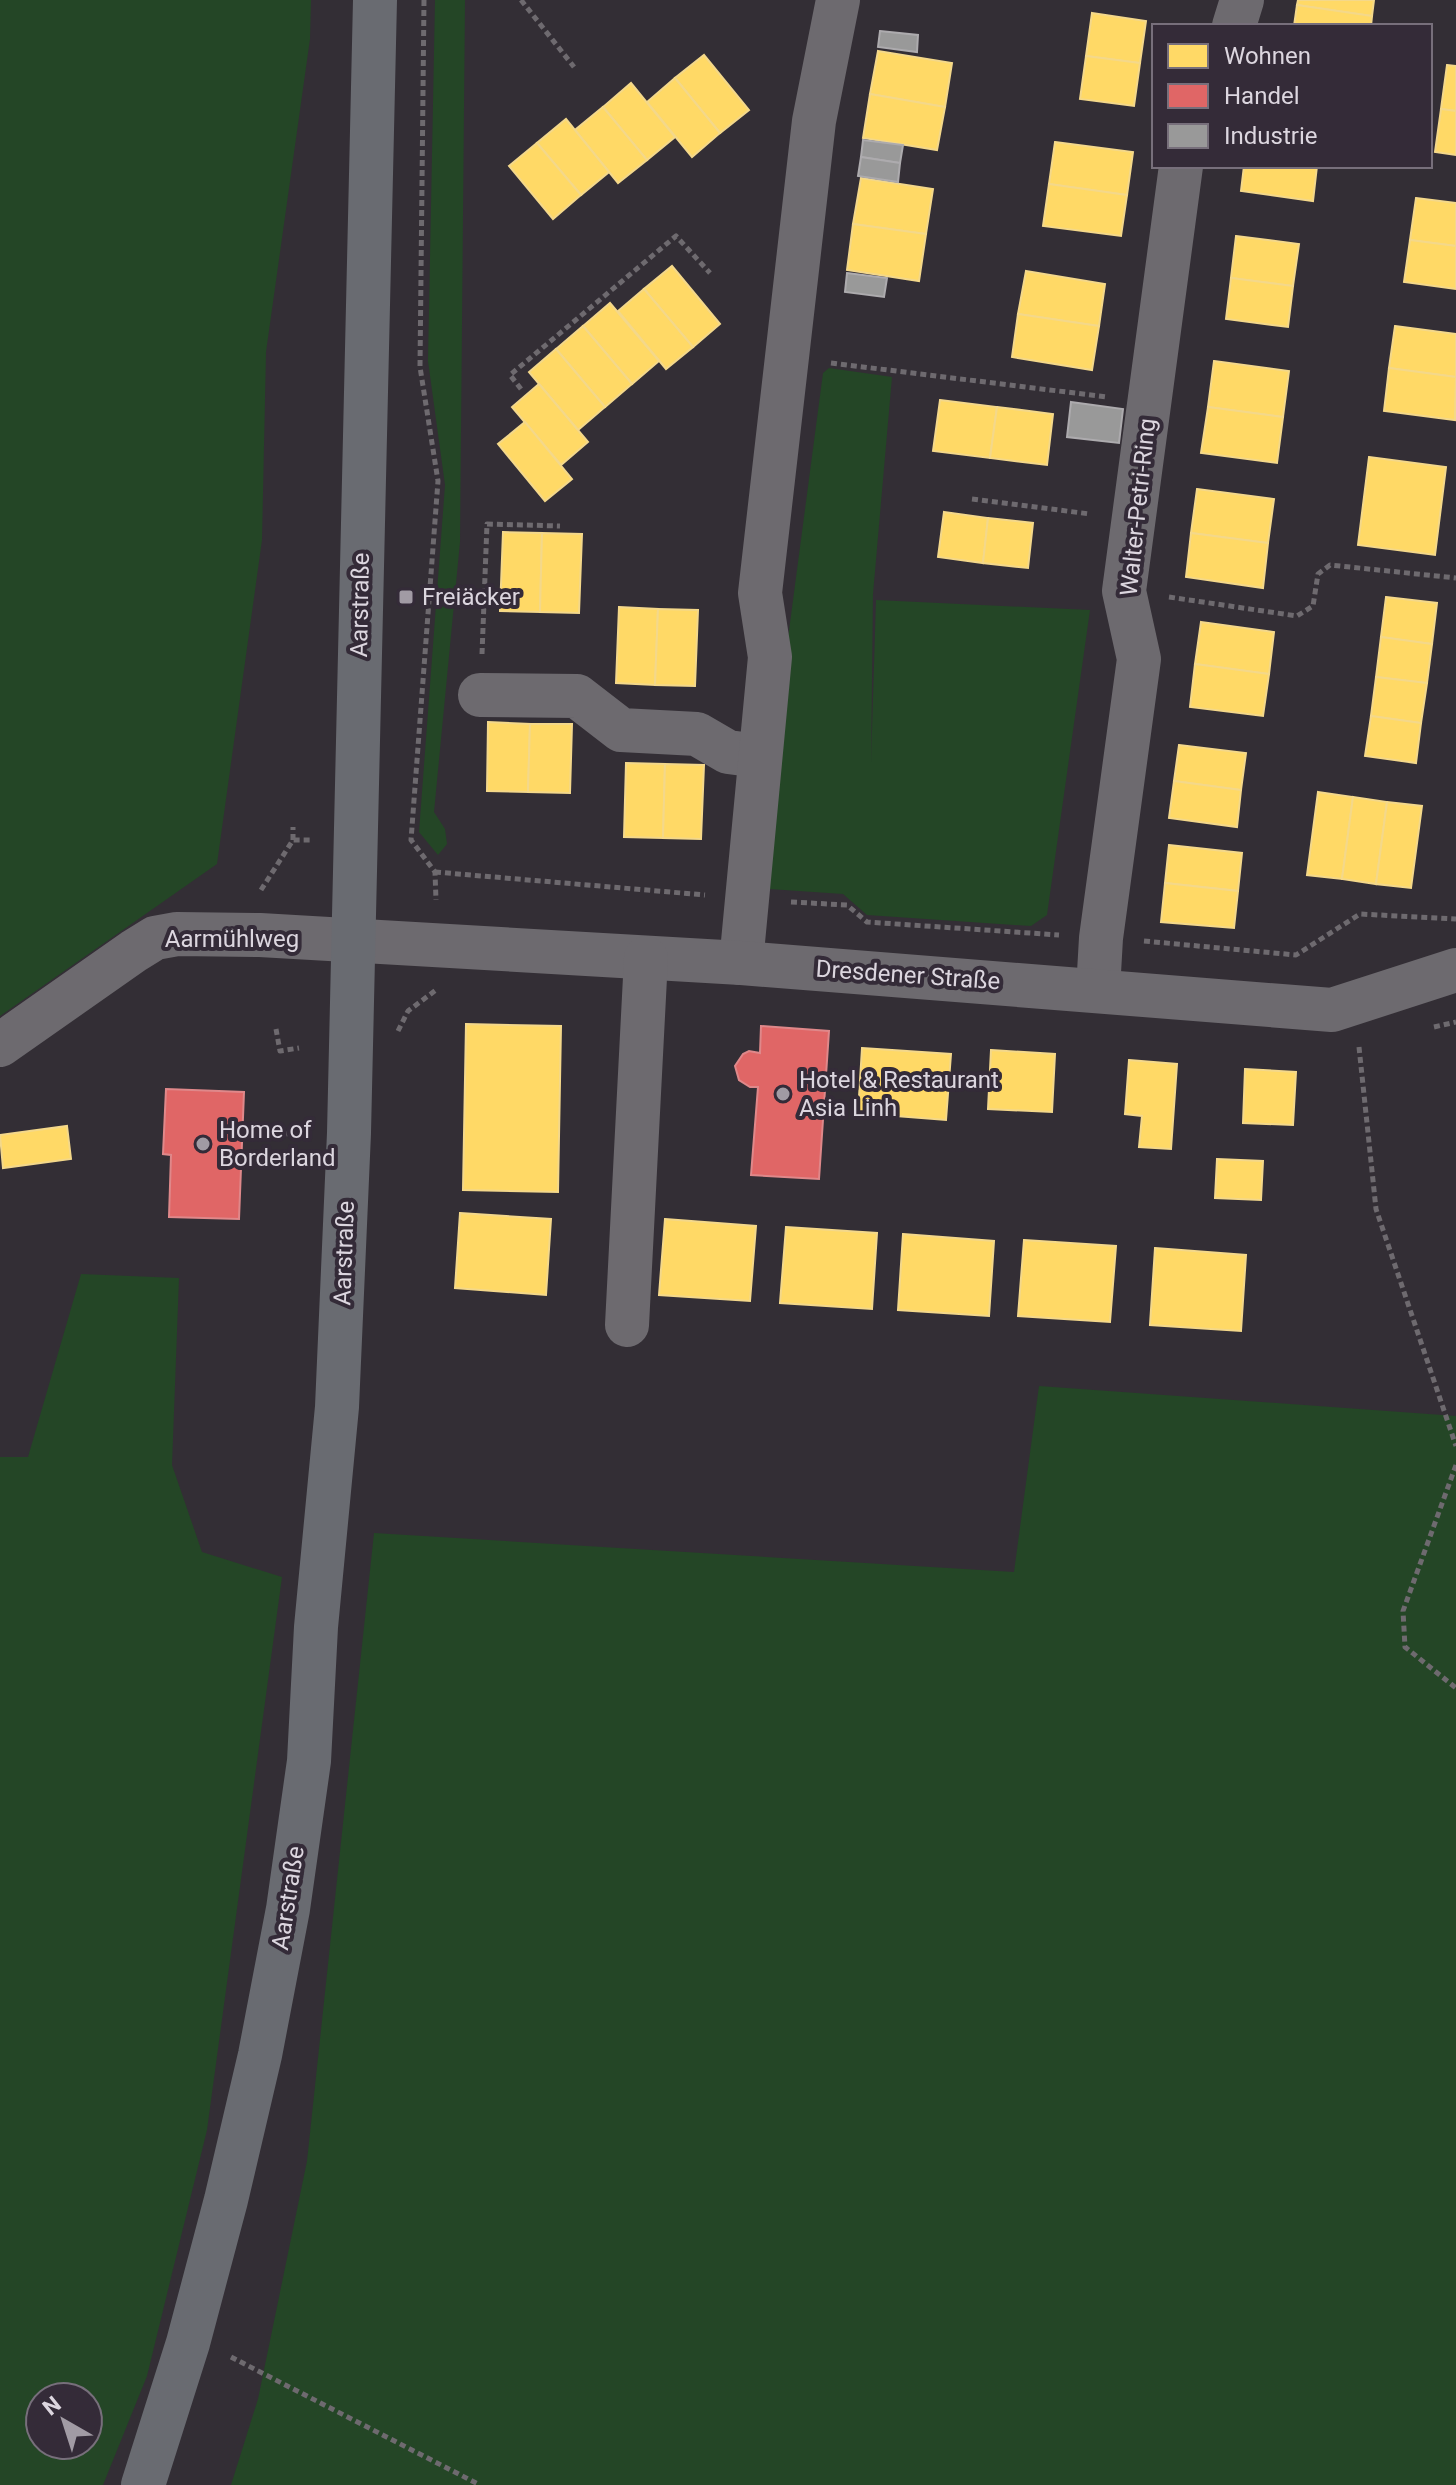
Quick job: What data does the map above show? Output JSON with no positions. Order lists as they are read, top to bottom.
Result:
{
  "streets": {
    "main road": ["Aarstraße"],
    "street": ["Walter-Petri-Ring", "Aarmühlweg", "Dresdener Straße"]
  },
  "crossings": [
    ["Walter-Petri-Ring", "Dresdener Straße"],
    ["Aarstraße", "Aarmühlweg"],
    ["Aarstraße", "Dresdener Straße"],
    ["Aarmühlweg", "Dresdener Straße"]
  ],
  "places": {
    "transit": ["Freiäcker"],
    "other": ["Hotel & Restaurant Asia Linh", "Home of Borderland"]
  },
  "legend": ["Wohnen", "Handel", "Industrie"],
  "north": "top left"
}
